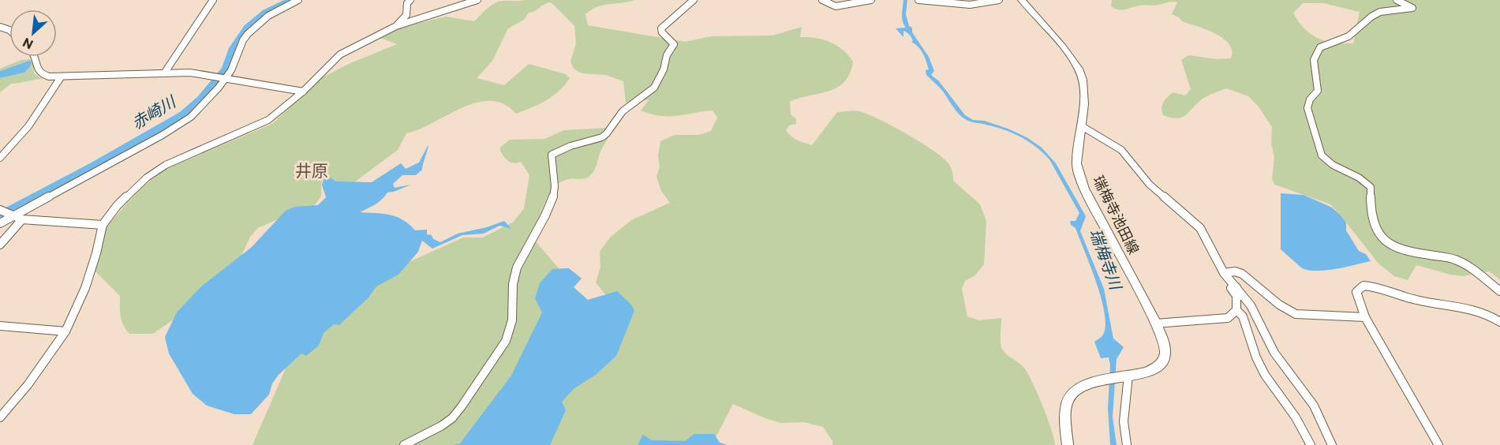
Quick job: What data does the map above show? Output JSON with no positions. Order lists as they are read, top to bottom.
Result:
{
  "streets": {
    "main road": ["瑞梅寺池田線"]
  },
  "districts": ["井原"],
  "water": ["赤崎川", "瑞梅寺川"],
  "north": "bottom left"
}
